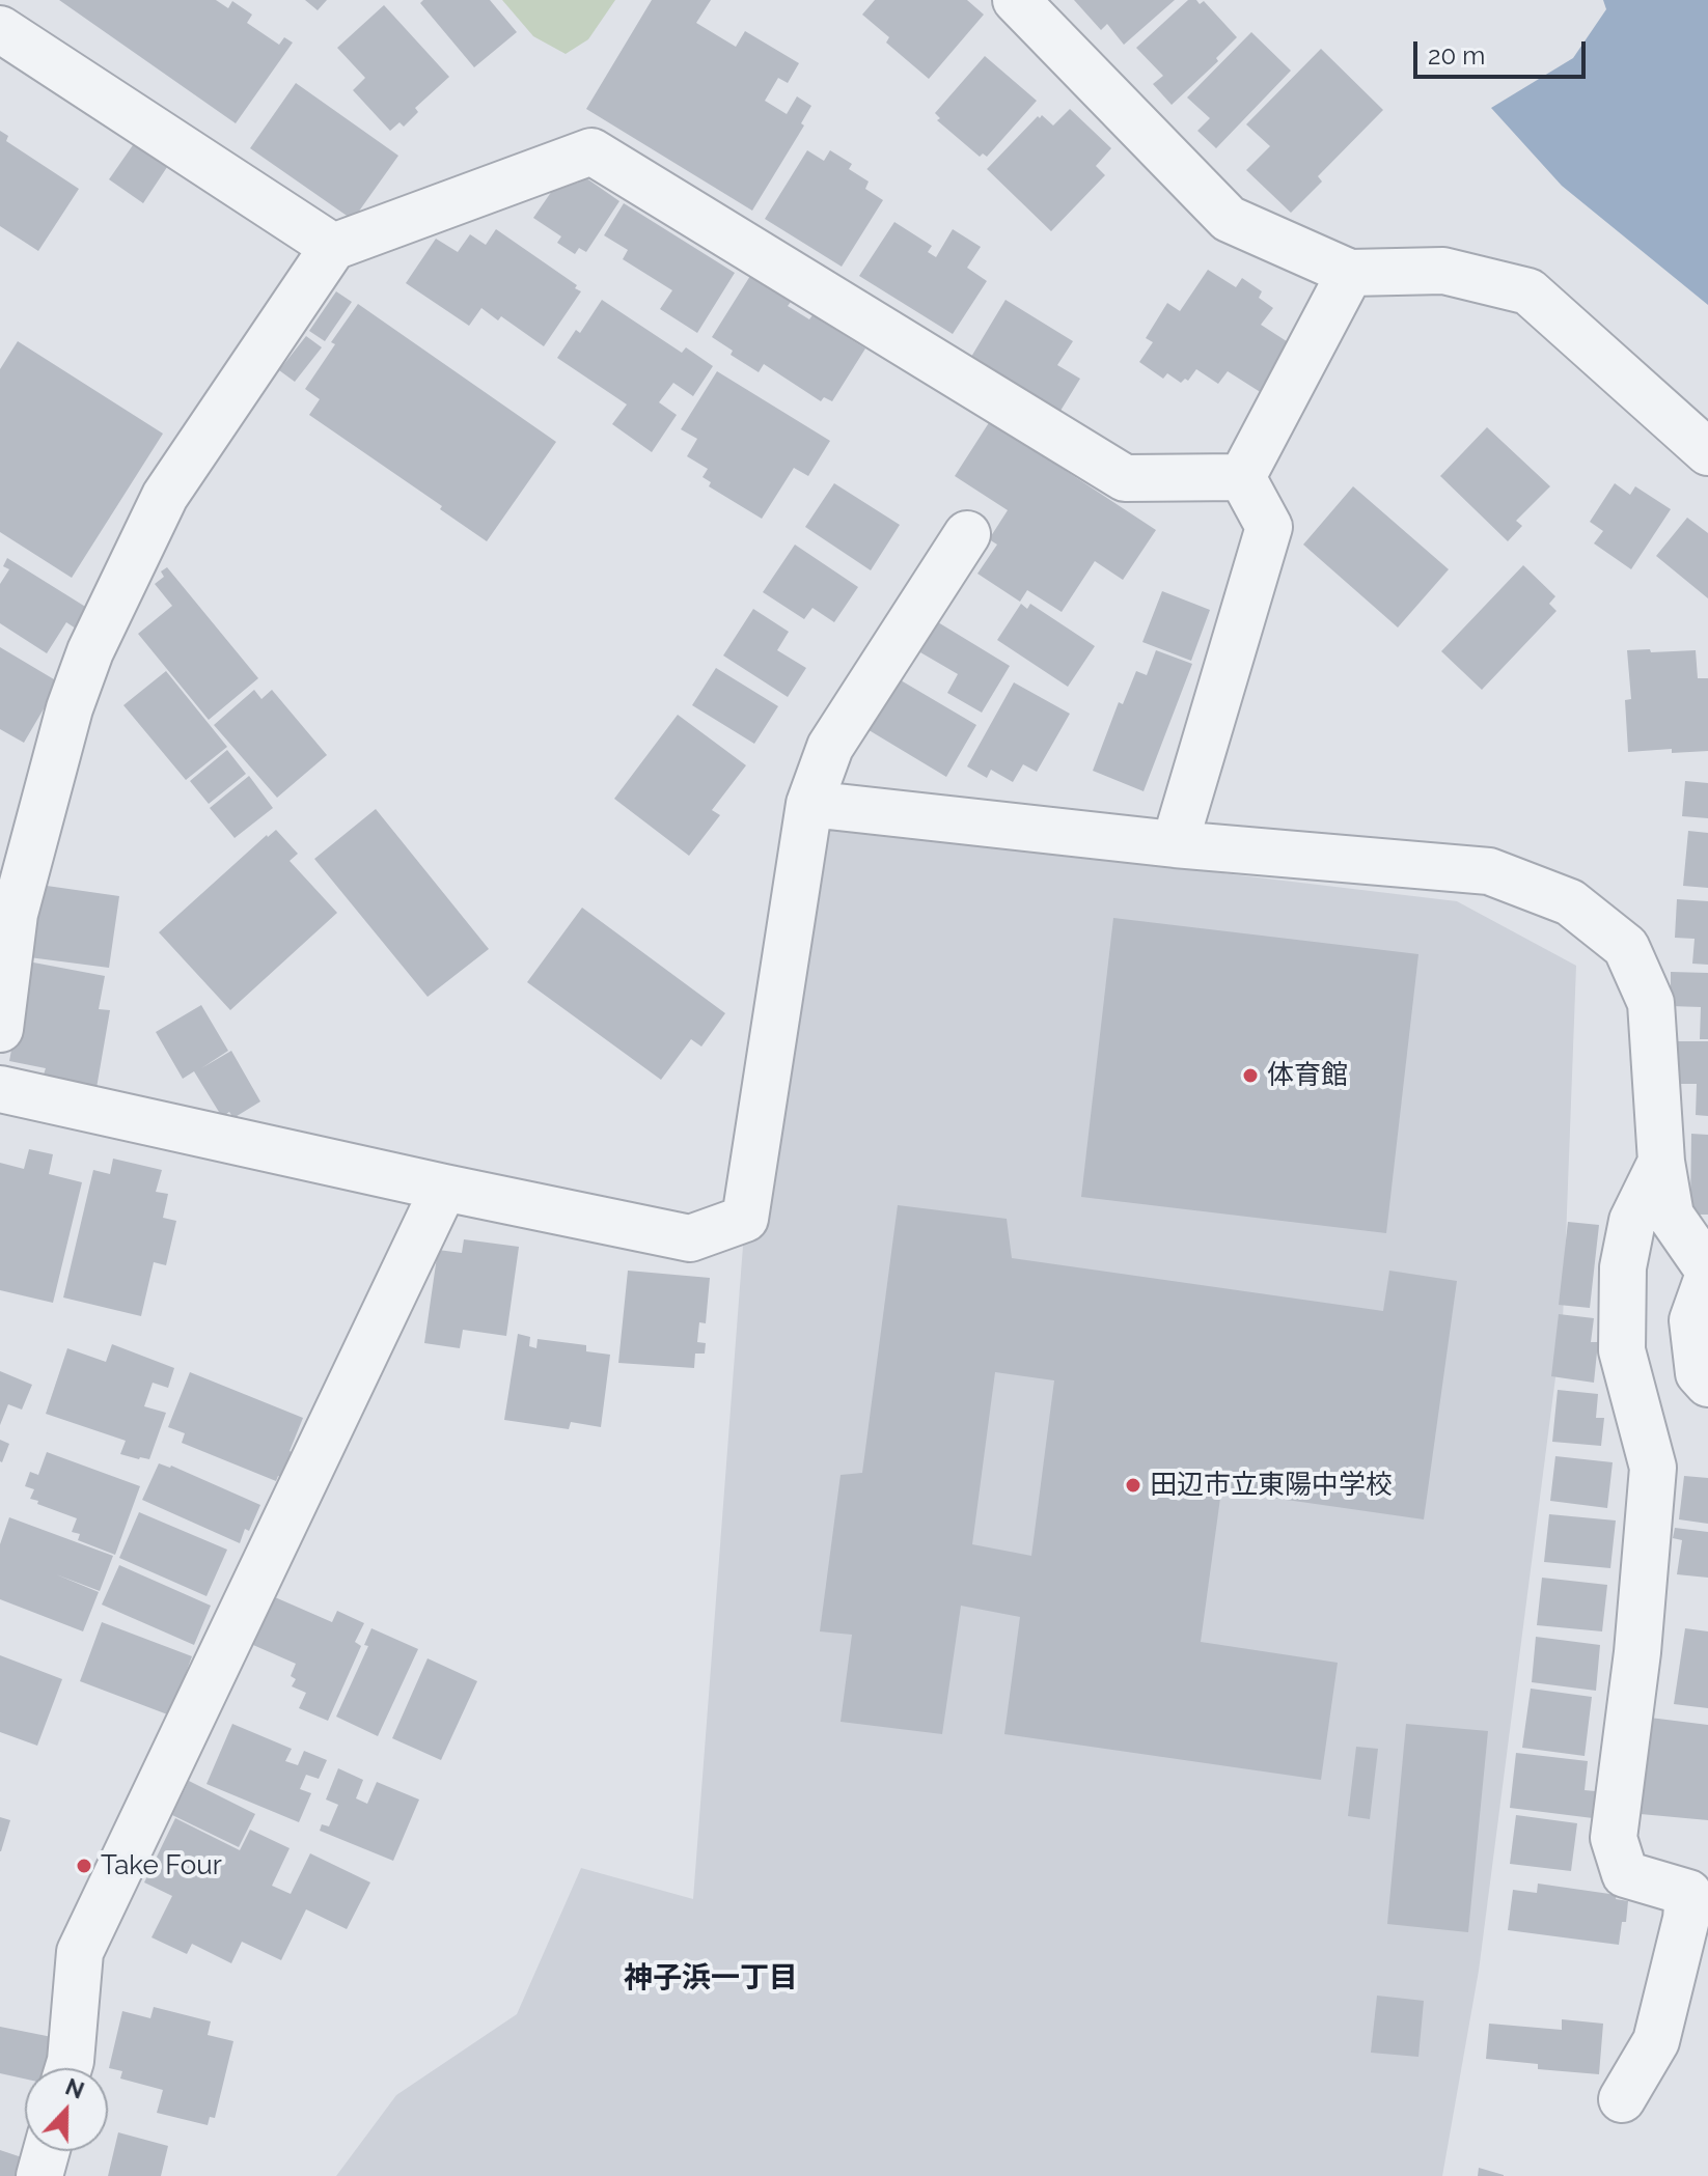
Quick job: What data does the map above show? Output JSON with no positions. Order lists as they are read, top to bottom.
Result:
{
  "districts": ["神子浜一丁目"],
  "places": ["体育館", "田辺市立東陽中学校", "Take Four"],
  "scale_bar": "20 m",
  "north": "top"
}
